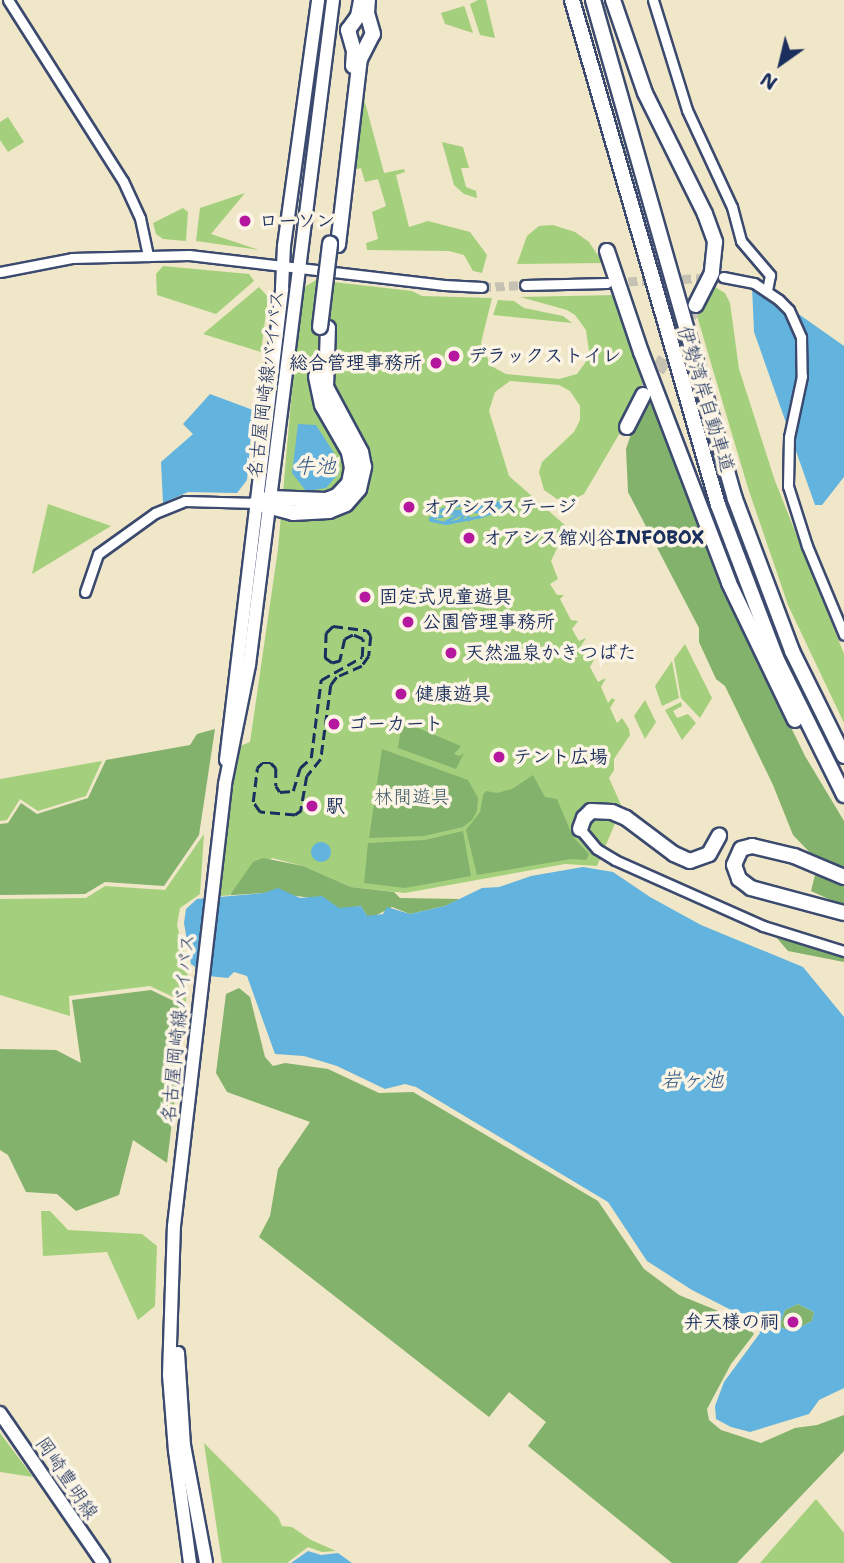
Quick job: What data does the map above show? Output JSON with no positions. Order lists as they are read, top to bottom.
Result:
{
  "streets": {
    "highway": ["伊勢湾岸自動車道"],
    "main road": ["名古屋岡崎線バイパス", "岡崎豊明線"]
  },
  "water": ["牛池", "岩ヶ池"],
  "parks": ["林間遊具"],
  "places": [
    "ローソン",
    "デラックストイレ",
    "総合管理事務所",
    "オアシスステージ",
    "オアシス館刈谷INFOBOX",
    "固定式児童遊具",
    "公園管理事務所",
    "天然温泉かきつばた",
    "健康遊具",
    "ゴーカート",
    "テント広場",
    "駅",
    "弁天様の祠"
  ],
  "north": "bottom left"
}
